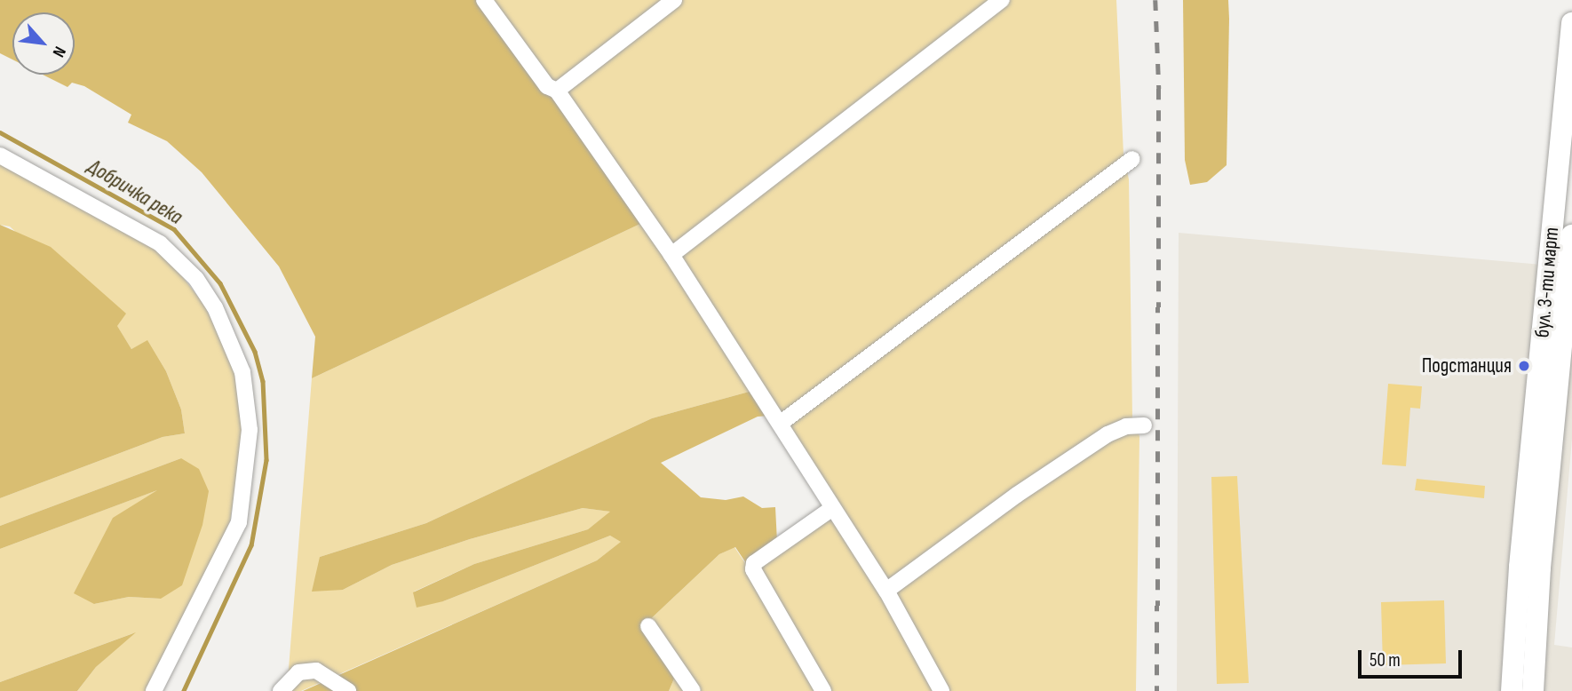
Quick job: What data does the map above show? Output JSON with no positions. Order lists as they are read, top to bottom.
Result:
{
  "streets": {
    "main road": ["бул. 3-ти март"]
  },
  "water": ["Добричка река"],
  "places": ["Подстанция"],
  "scale_bar": "50 m",
  "north": "bottom right"
}
